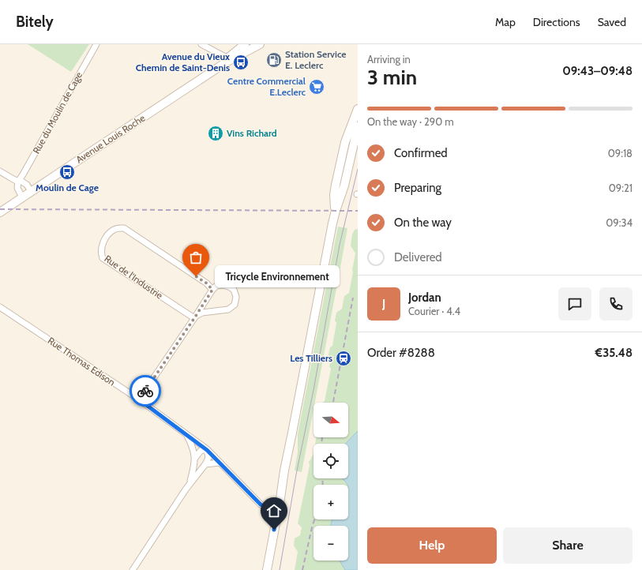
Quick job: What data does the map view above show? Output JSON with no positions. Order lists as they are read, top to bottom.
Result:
{
  "streets": {
    "main road": ["Avenue Louis Roche"],
    "street": ["Rue du Moulin de Cage", "Rue de l'Industrie", "Rue Thomas Edison"]
  },
  "places": {
    "fuel station": ["Station Service E. Leclerc"],
    "bus stop": ["Avenue du Vieux Chemin de Saint-Denis", "Moulin de Cage"],
    "supermarket": ["Centre Commercial E.Leclerc"],
    "building": ["Vins Richard"],
    "other": ["Tricycle Environnement"],
    "station": ["Les Tilliers"]
  },
  "north": "right",
  "page": {
    "header": "Bitely",
    "nav": ["Map", "Directions", "Saved"],
    "heading": ["3 min", "Arriving in", "09:43–09:48"],
    "panel": [
      "Jordan",
      "Courier · 4.4",
      "Order #8288",
      "€35.48"
    ],
    "bar": "On the way · 290 m",
    "list": [
      ["Confirmed", "09:18"],
      ["Preparing", "09:21"],
      ["On the way", "09:34"],
      "Delivered"
    ],
    "bubble": "Tricycle Environnement",
    "round": "J",
    "map_buttons": ["+", "−"],
    "buttons": ["Help", "Share"]
  }
}
